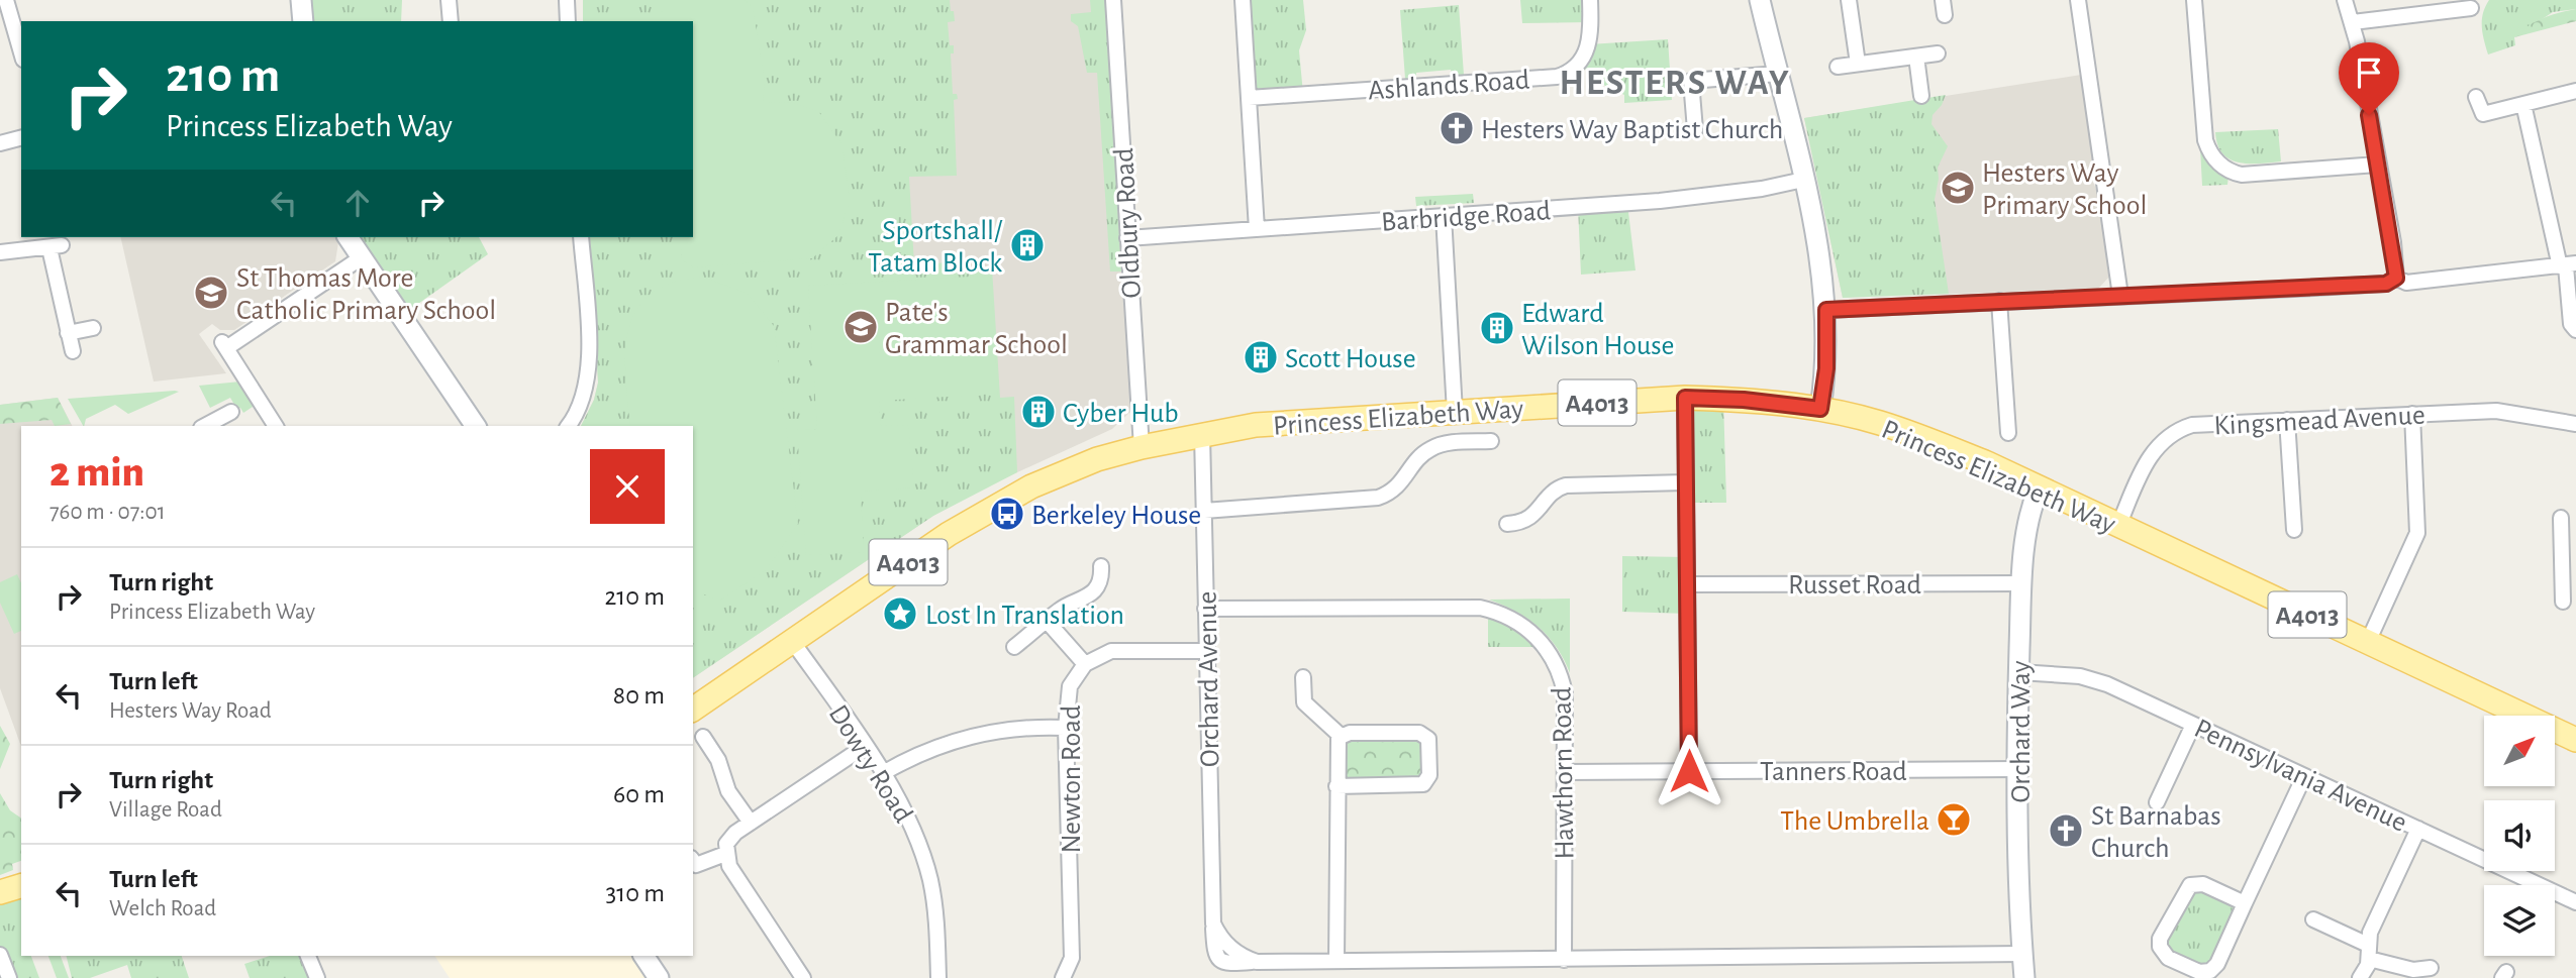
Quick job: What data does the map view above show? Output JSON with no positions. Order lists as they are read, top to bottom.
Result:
{
  "streets": {
    "main road": ["A4013", "Princess Elizabeth Way"],
    "street": [
      "Ashlands Road",
      "Barbridge Road",
      "Oldbury Road",
      "Kingsmead Avenue",
      "Russet Road",
      "Orchard Avenue",
      "Orchard Way",
      "Dowty Road",
      "Tanners Road",
      "Hawthorn Road",
      "Pennsylvania Avenue",
      "Newton Road"
    ]
  },
  "crossings": [
    ["Barbridge Road", "Oldbury Road"],
    ["Oldbury Road", "Princess Elizabeth Way"],
    ["Princess Elizabeth Way", "Kingsmead Avenue"],
    ["Princess Elizabeth Way", "Orchard Avenue"],
    ["Princess Elizabeth Way", "Orchard Way"],
    ["Princess Elizabeth Way", "Dowty Road"],
    ["Russet Road", "Orchard Way"],
    ["Orchard Avenue", "Orchard Way"],
    ["Orchard Avenue", "Hawthorn Road"],
    ["Orchard Avenue", "Newton Road"],
    ["Orchard Way", "Tanners Road"],
    ["Orchard Way", "Pennsylvania Avenue"],
    ["Tanners Road", "Hawthorn Road"]
  ],
  "districts": ["HESTERS WAY"],
  "places": {
    "church": ["Hesters Way Baptist Church", "St Barnabas Church"],
    "school or university": ["Hesters Way Primary School", "St Thomas More Catholic Primary School", "Pate's Grammar School"],
    "building": [
      "Sportshall/ Tatam Block",
      "Edward Wilson House",
      "Scott House",
      "Cyber Hub"
    ],
    "bus stop": ["Berkeley House"],
    "place": ["Lost In Translation"],
    "bar": ["The Umbrella"]
  },
  "north": "top right",
  "page": {
    "turn": ["210 m", "Princess Elizabeth Way"],
    "heading": ["2 min", "760 m · 07:01"],
    "list": [
      {
        "name": "Turn right",
        "note": "Princess Elizabeth Way",
        "value": "210 m"
      },
      {
        "name": "Turn left",
        "note": "Hesters Way Road",
        "value": "80 m"
      },
      {
        "name": "Turn right",
        "note": "Village Road",
        "value": "60 m"
      },
      {
        "name": "Turn left",
        "note": "Welch Road",
        "value": "310 m"
      }
    ]
  }
}
